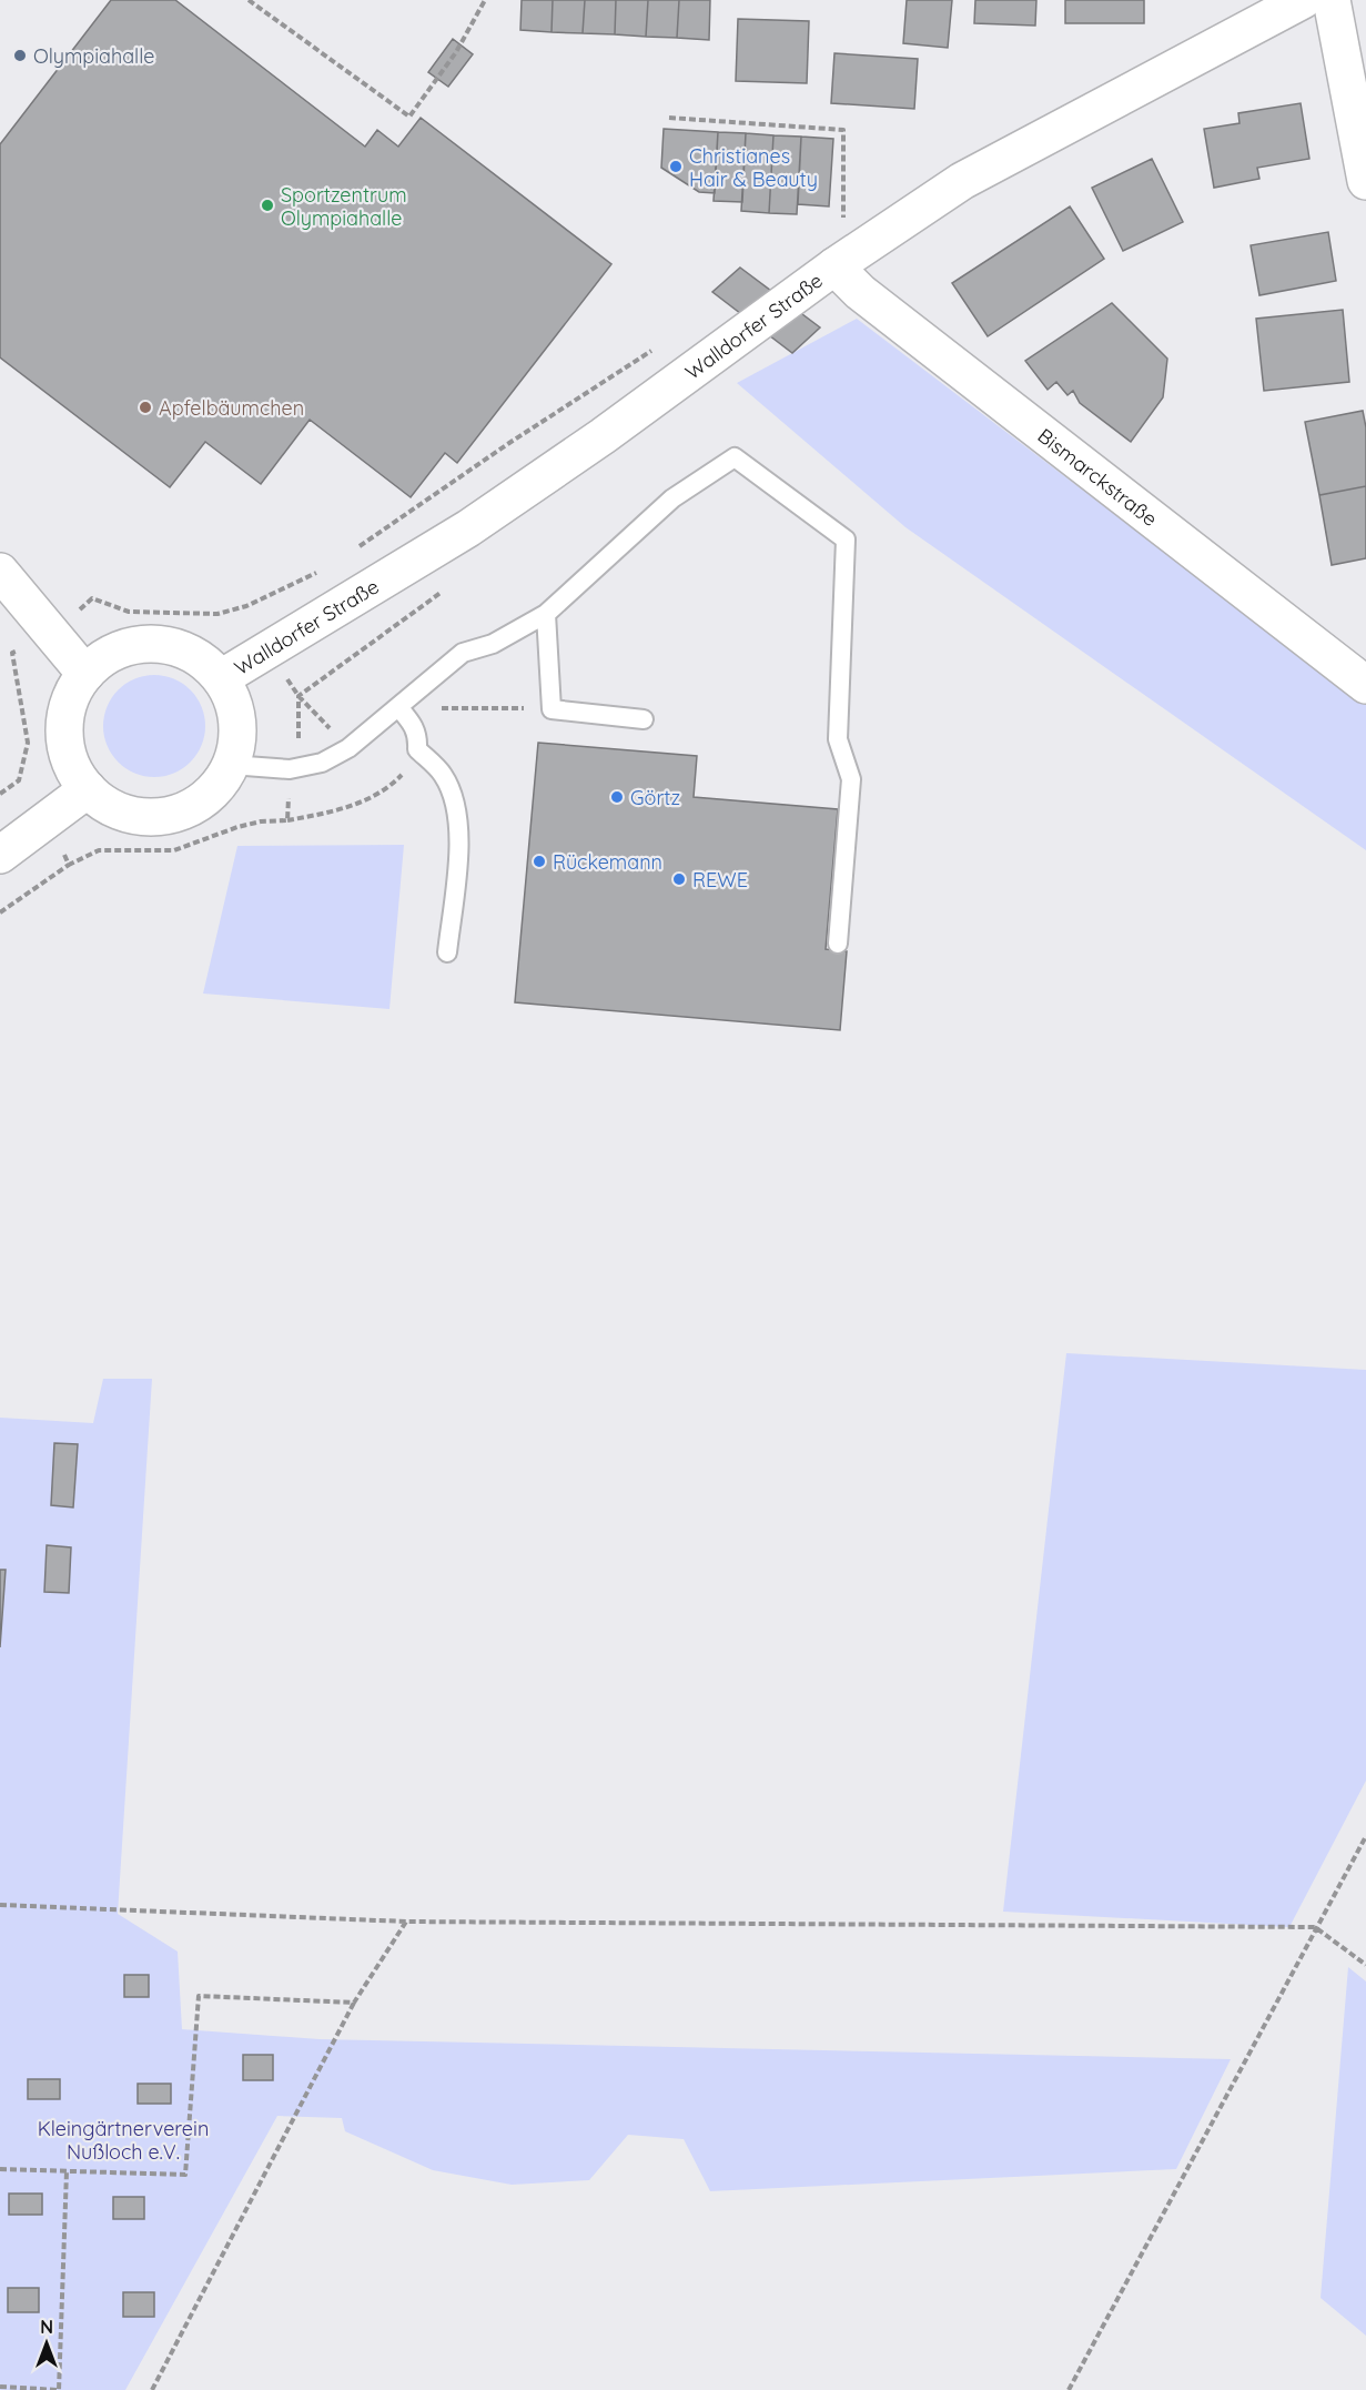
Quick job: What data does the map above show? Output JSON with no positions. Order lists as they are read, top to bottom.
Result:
{
  "streets": {
    "street": ["Walldorfer Straße", "Bismarckstraße"]
  },
  "crossings": [
    ["Walldorfer Straße", "Bismarckstraße"]
  ],
  "parks": ["Kleingärtnerverein Nußloch e.V."],
  "places": [
    "Olympiahalle",
    "Christianes Hair & Beauty",
    "Sportzentrum Olympiahalle",
    "Apfelbäumchen",
    "Görtz",
    "Rückemann",
    "REWE"
  ],
  "north": "top"
}
